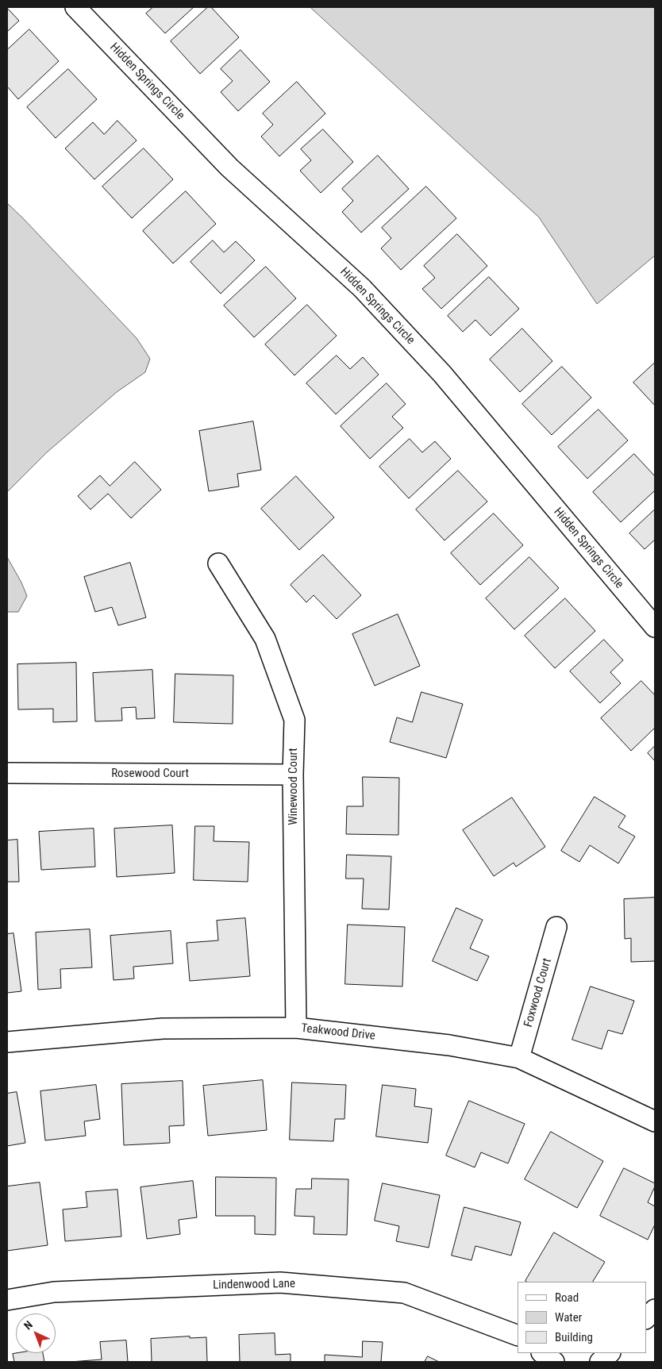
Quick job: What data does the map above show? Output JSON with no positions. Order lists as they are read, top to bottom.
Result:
{
  "streets": {
    "street": [
      "Hidden Springs Circle",
      "Rosewood Court",
      "Winewood Court",
      "Foxwood Court",
      "Teakwood Drive",
      "Lindenwood Lane"
    ]
  },
  "crossings": [
    ["Rosewood Court", "Winewood Court"],
    ["Winewood Court", "Teakwood Drive"],
    ["Foxwood Court", "Teakwood Drive"]
  ],
  "legend": ["Road", "Water", "Building"],
  "north": "top left"
}
